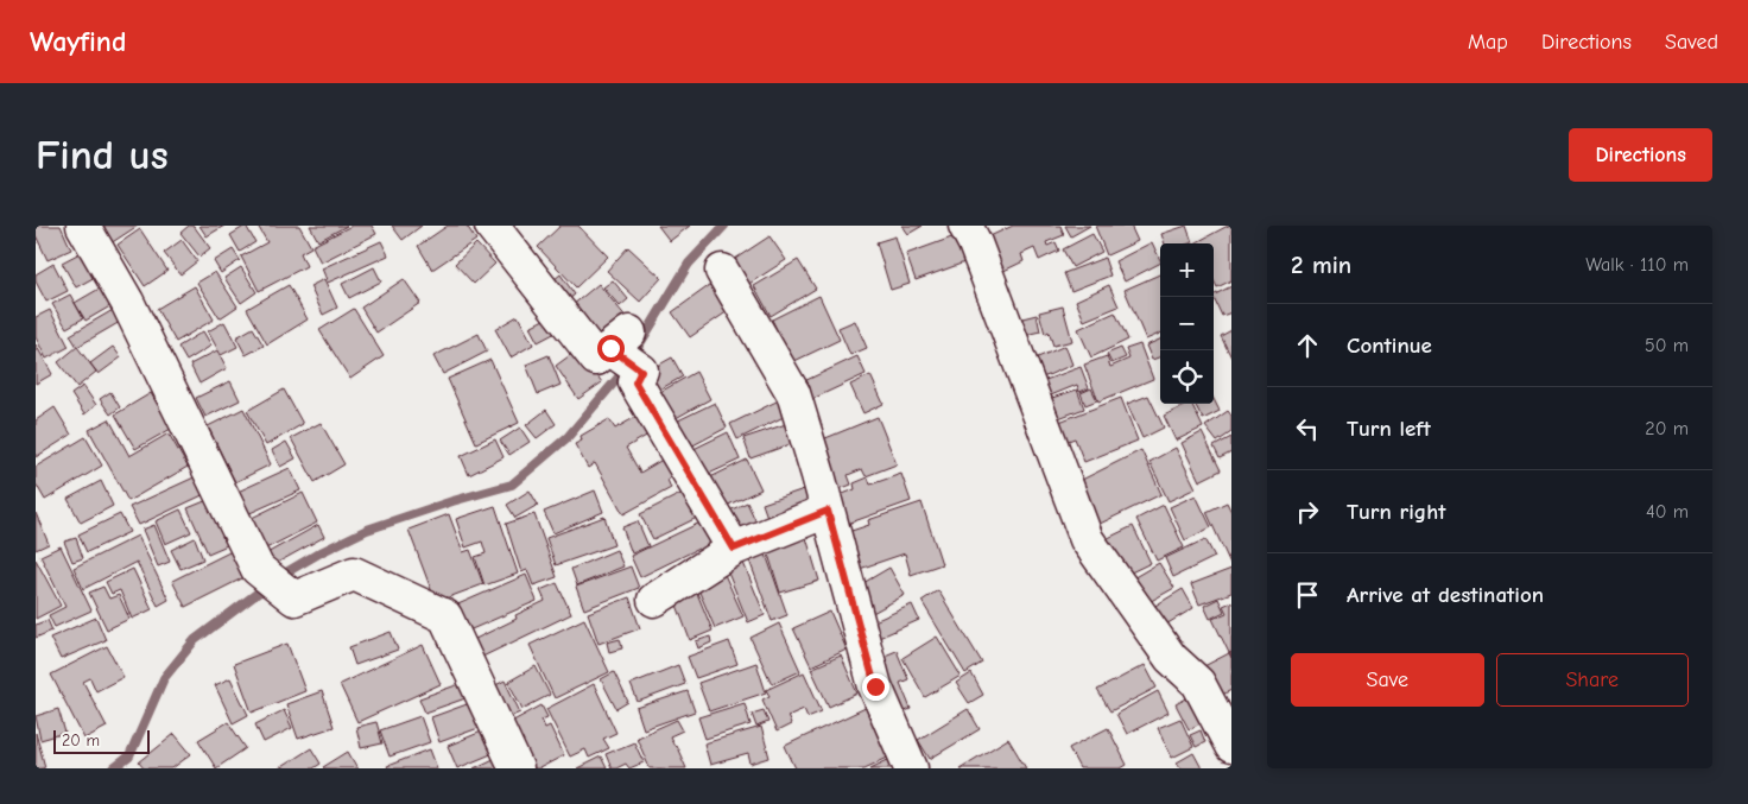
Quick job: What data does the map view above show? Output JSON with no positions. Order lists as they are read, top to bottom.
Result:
{
  "scale_bar": "20 m",
  "page": {
    "header": "Wayfind",
    "nav": ["Map", "Directions", "Saved"],
    "buttons": [
      "Directions",
      ["Save", "Share"]
    ],
    "title": "Find us",
    "heading": ["2 min", "Walk · 110 m"],
    "map_buttons": ["+", "−"],
    "list": [
      ["Continue", "50 m"],
      ["Turn left", "20 m"],
      ["Turn right", "40 m"],
      "Arrive at destination"
    ],
    "scale": "20 m"
  }
}
